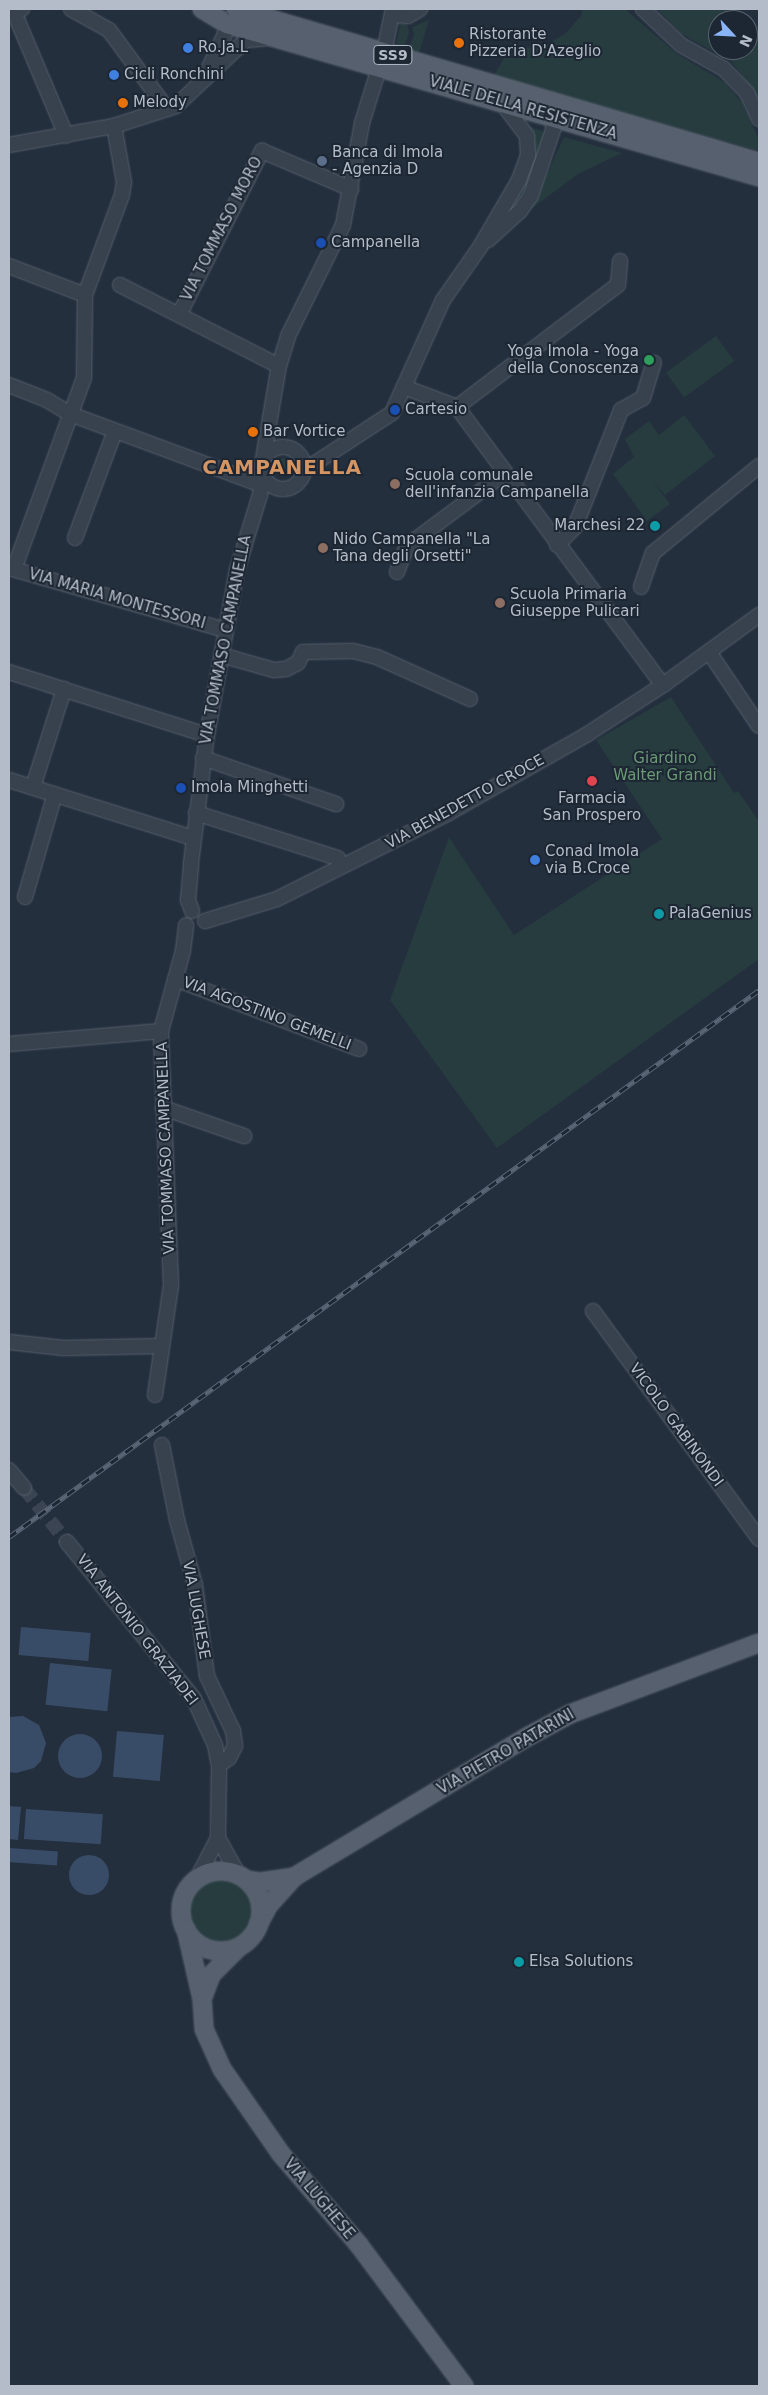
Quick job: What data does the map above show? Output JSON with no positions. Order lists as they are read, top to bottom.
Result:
{
  "streets": {
    "main road": [
      "SS9",
      "VIALE DELLA RESISTENZA",
      "VIA LUGHESE",
      "VIA PIETRO PATARINI"
    ],
    "street": [
      "VIA TOMMASO MORO",
      "VIA MARIA MONTESSORI",
      "VIA TOMMASO CAMPANELLA",
      "VIA BENEDETTO CROCE",
      "VIA AGOSTINO GEMELLI",
      "VICOLO GABINONDI",
      "VIA ANTONIO GRAZIADEI"
    ]
  },
  "crossings": [
    ["VIALE DELLA RESISTENZA", "VIA TOMMASO CAMPANELLA"],
    ["VIA TOMMASO MORO", "VIA TOMMASO CAMPANELLA"],
    ["VIA MARIA MONTESSORI", "VIA TOMMASO CAMPANELLA"],
    ["VIA TOMMASO CAMPANELLA", "VIA BENEDETTO CROCE"],
    ["VIA TOMMASO CAMPANELLA", "VIA AGOSTINO GEMELLI"],
    ["VIA LUGHESE", "VIA ANTONIO GRAZIADEI"],
    ["VIA LUGHESE", "VIA PIETRO PATARINI"],
    ["VIA ANTONIO GRAZIADEI", "VIA PIETRO PATARINI"]
  ],
  "districts": ["CAMPANELLA"],
  "parks": ["Giardino Walter Grandi"],
  "places": [
    "Ristorante Pizzeria D'Azeglio",
    "Ro.Ja.L",
    "Cicli Ronchini",
    "Melody",
    "Banca di Imola - Agenzia D",
    "Campanella",
    "Yoga Imola - Yoga della Conoscenza",
    "Cartesio",
    "Bar Vortice",
    "Scuola comunale dell'infanzia Campanella",
    "Marchesi 22",
    "Nido Campanella \"La Tana degli Orsetti\"",
    "Scuola Primaria Giuseppe Pulicari",
    "Farmacia San Prospero",
    "Imola Minghetti",
    "Conad Imola via B.Croce",
    "PalaGenius",
    "Elsa Solutions"
  ],
  "north": "bottom right"
}
